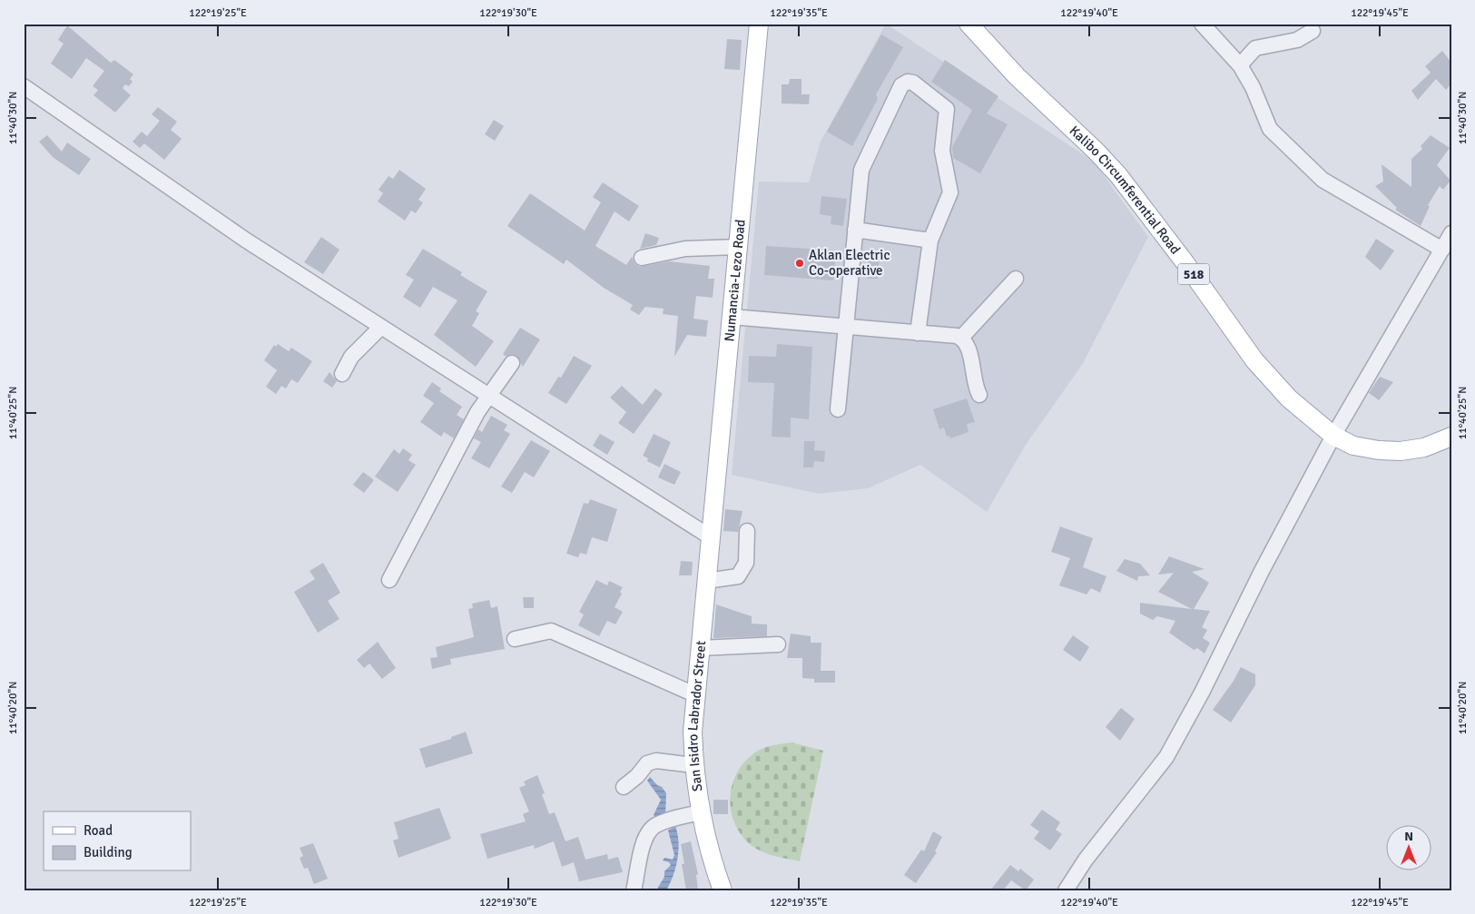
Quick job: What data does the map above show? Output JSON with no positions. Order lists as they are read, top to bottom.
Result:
{
  "streets": {
    "main road": [
      "Kalibo Circumferential Road",
      "518",
      "Numancia-Lezo Road",
      "San Isidro Labrador Street"
    ]
  },
  "crossings": [
    ["Numancia-Lezo Road", "San Isidro Labrador Street"]
  ],
  "places": ["Aklan Electric Co-operative"],
  "legend": ["Road", "Building"],
  "north": "top",
  "coordinates": [
    "122°19'25\"E",
    "122°19'30\"E",
    "122°19'35\"E",
    "122°19'40\"E",
    "122°19'45\"E",
    "11°40'30\"N",
    "11°40'25\"N",
    "11°40'20\"N"
  ]
}
